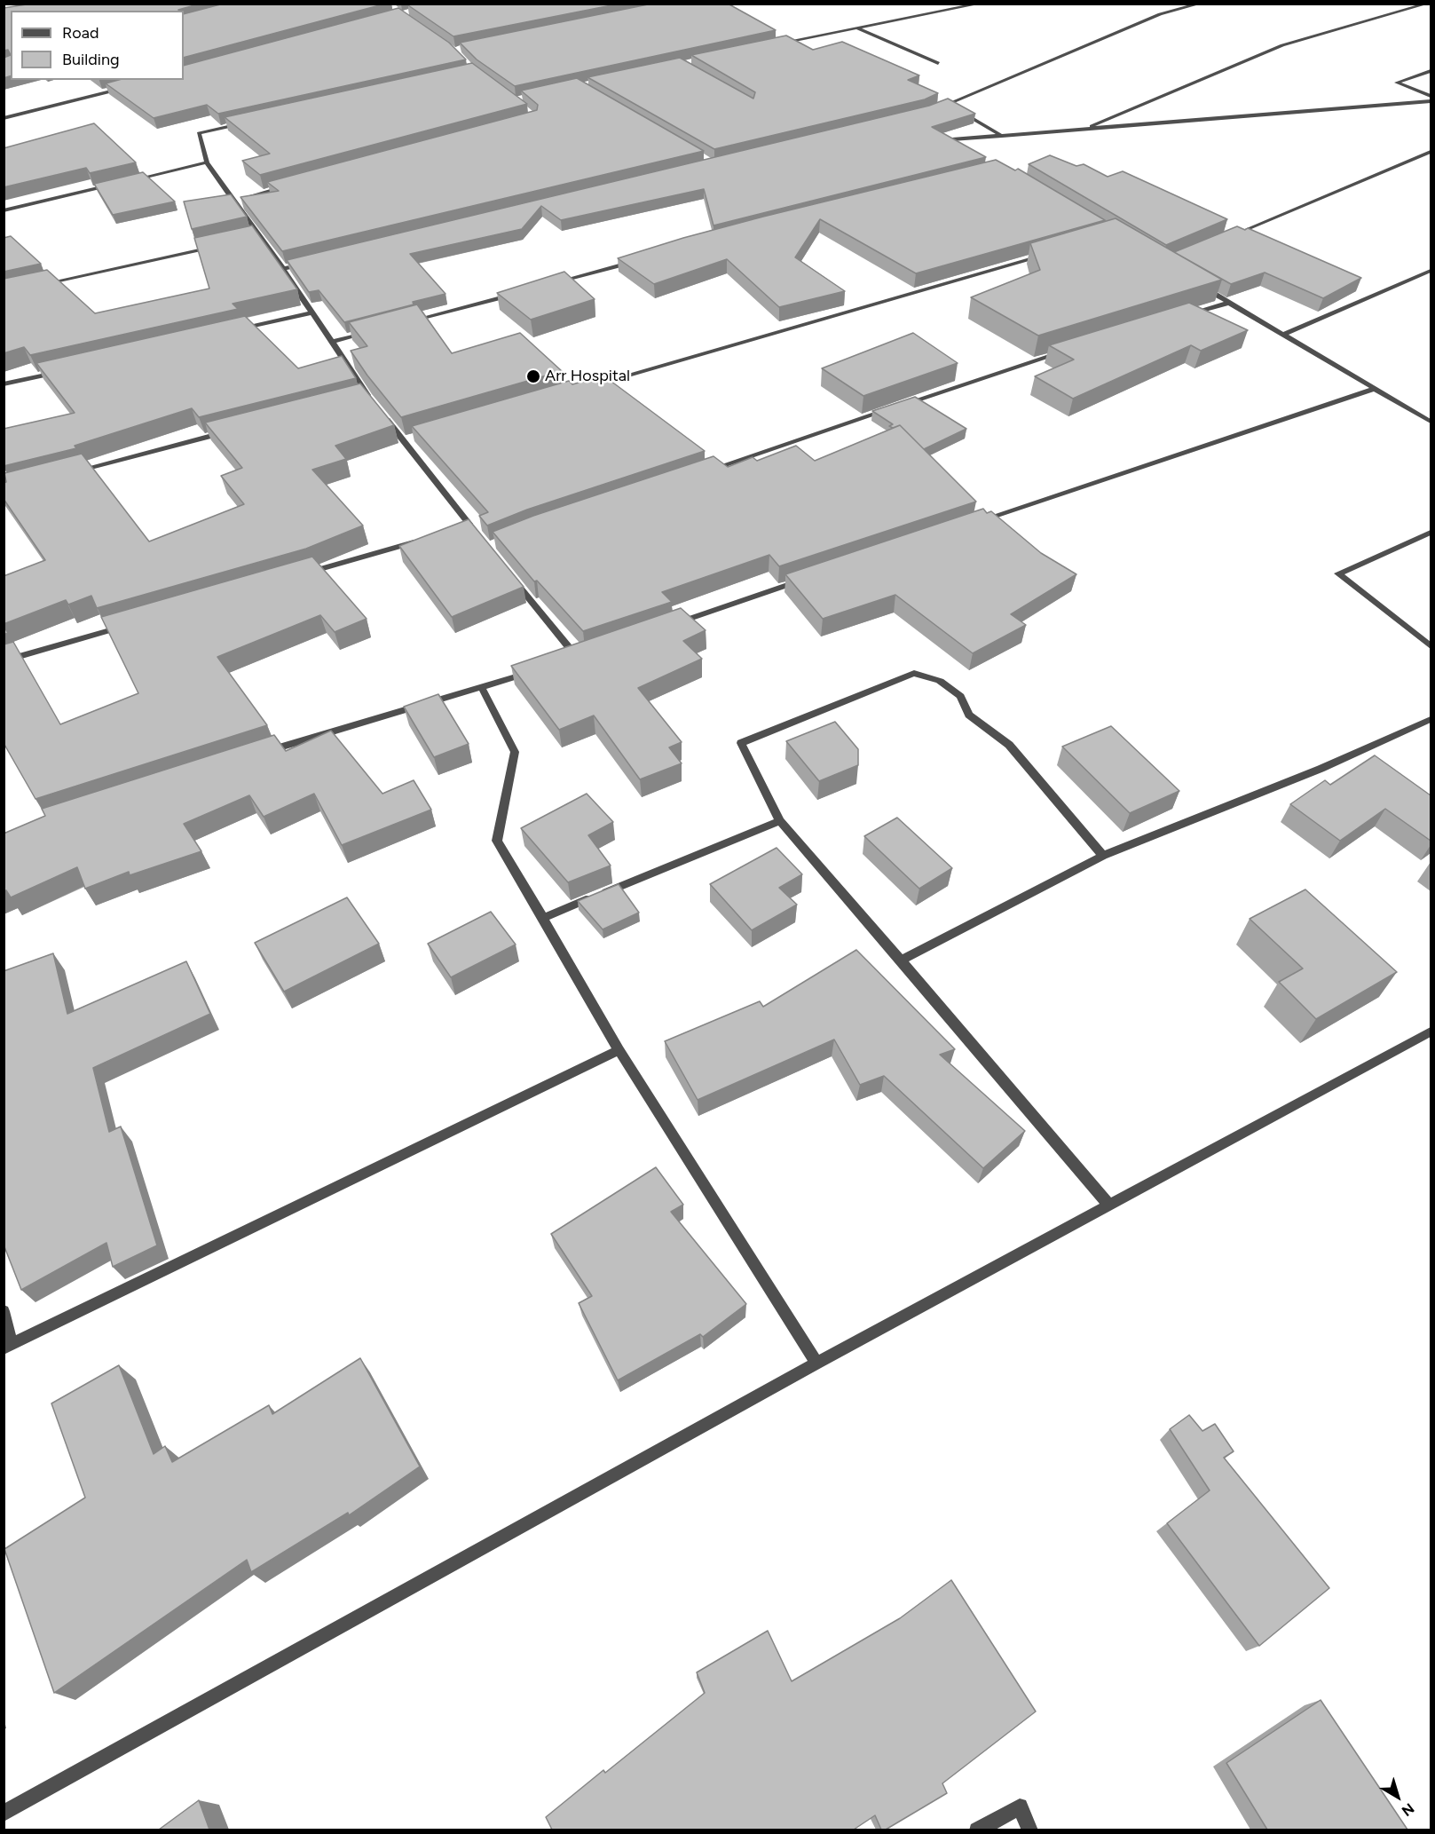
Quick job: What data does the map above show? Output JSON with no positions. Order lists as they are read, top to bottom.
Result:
{
  "places": ["Arr Hospital"],
  "legend": ["Road", "Building"],
  "north": "bottom right"
}
